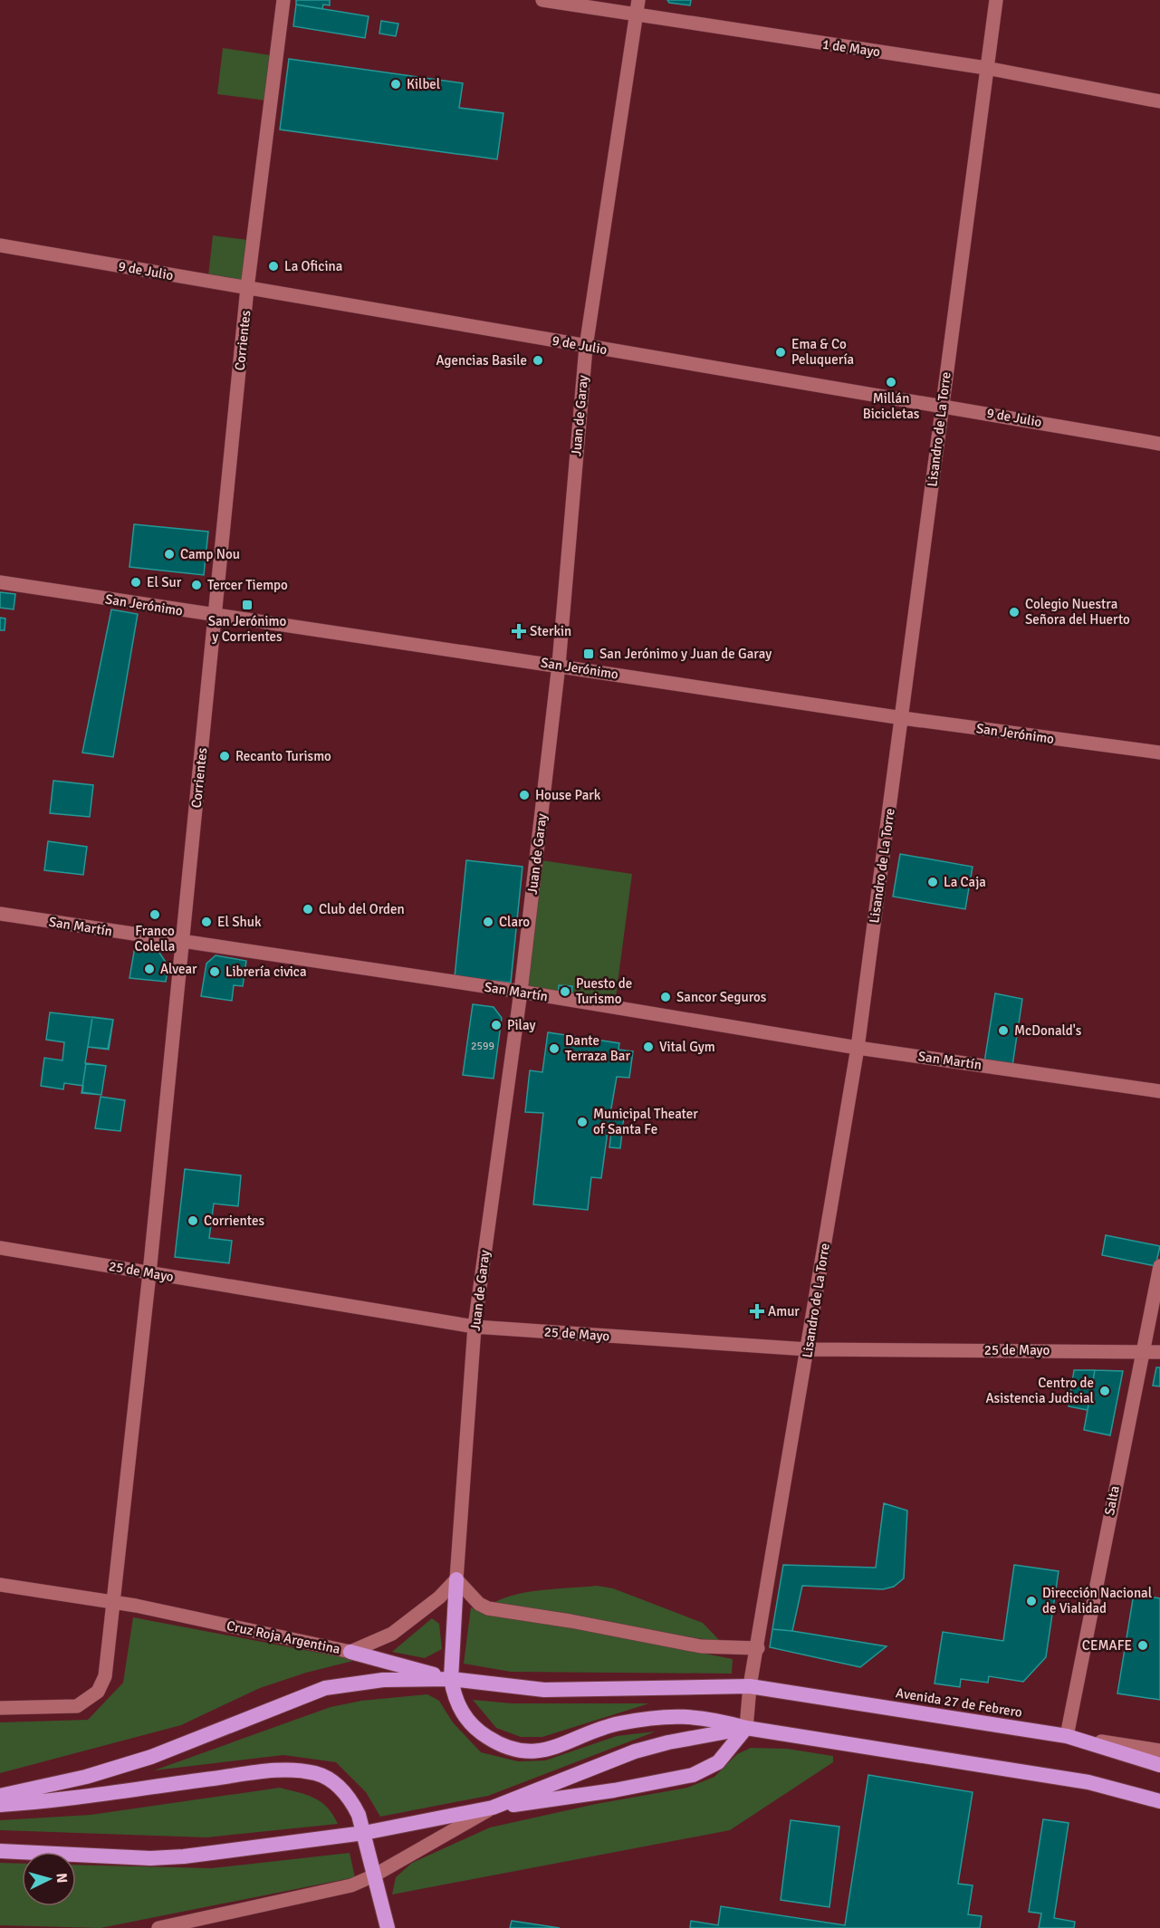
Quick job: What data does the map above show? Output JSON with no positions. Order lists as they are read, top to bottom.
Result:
{
  "streets": {
    "highway": ["Avenida 27 de Febrero"],
    "street": [
      "1 de Mayo",
      "9 de Julio",
      "Corrientes",
      "Juan de Garay",
      "Lisandro de La Torre",
      "San Jerónimo",
      "San Martín",
      "25 de Mayo",
      "Salta",
      "Cruz Roja Argentina"
    ]
  },
  "crossings": [
    ["1 de Mayo", "Juan de Garay"],
    ["1 de Mayo", "Lisandro de La Torre"],
    ["9 de Julio", "Corrientes"],
    ["9 de Julio", "Juan de Garay"],
    ["9 de Julio", "Lisandro de La Torre"],
    ["Corrientes", "San Jerónimo"],
    ["Corrientes", "San Martín"],
    ["Corrientes", "25 de Mayo"],
    ["Corrientes", "Cruz Roja Argentina"],
    ["Juan de Garay", "San Jerónimo"],
    ["Juan de Garay", "San Martín"],
    ["Juan de Garay", "25 de Mayo"],
    ["Juan de Garay", "Cruz Roja Argentina"],
    ["Lisandro de La Torre", "San Jerónimo"],
    ["Lisandro de La Torre", "San Martín"],
    ["Lisandro de La Torre", "25 de Mayo"],
    ["Lisandro de La Torre", "Avenida 27 de Febrero"],
    ["25 de Mayo", "Salta"],
    ["Salta", "Avenida 27 de Febrero"]
  ],
  "places": {
    "other": [
      "Kilbel",
      "La Oficina",
      "Ema & Co Peluquería",
      "Agencias Basile",
      "Millán Bicicletas",
      "Camp Nou",
      "El Sur",
      "Tercer Tiempo",
      "Colegio Nuestra Señora del Huerto",
      "Recanto Turismo",
      "House Park",
      "La Caja",
      "Club del Orden",
      "Franco Colella",
      "El Shuk",
      "Claro",
      "Alvear",
      "Librería civica",
      "Puesto de Turismo",
      "Sancor Seguros",
      "Pilay",
      "McDonald's",
      "Vital Gym",
      "Dante Terraza Bar",
      "Municipal Theater of Santa Fe",
      "Corrientes",
      "Centro de Asistencia Judicial",
      "Dirección Nacional de Vialidad",
      "CEMAFE"
    ],
    "transit": ["San Jerónimo y Corrientes", "San Jerónimo y Juan de Garay"],
    "health": ["Sterkin", "Amur"]
  },
  "house_numbers": ["2599"],
  "north": "right"
}
